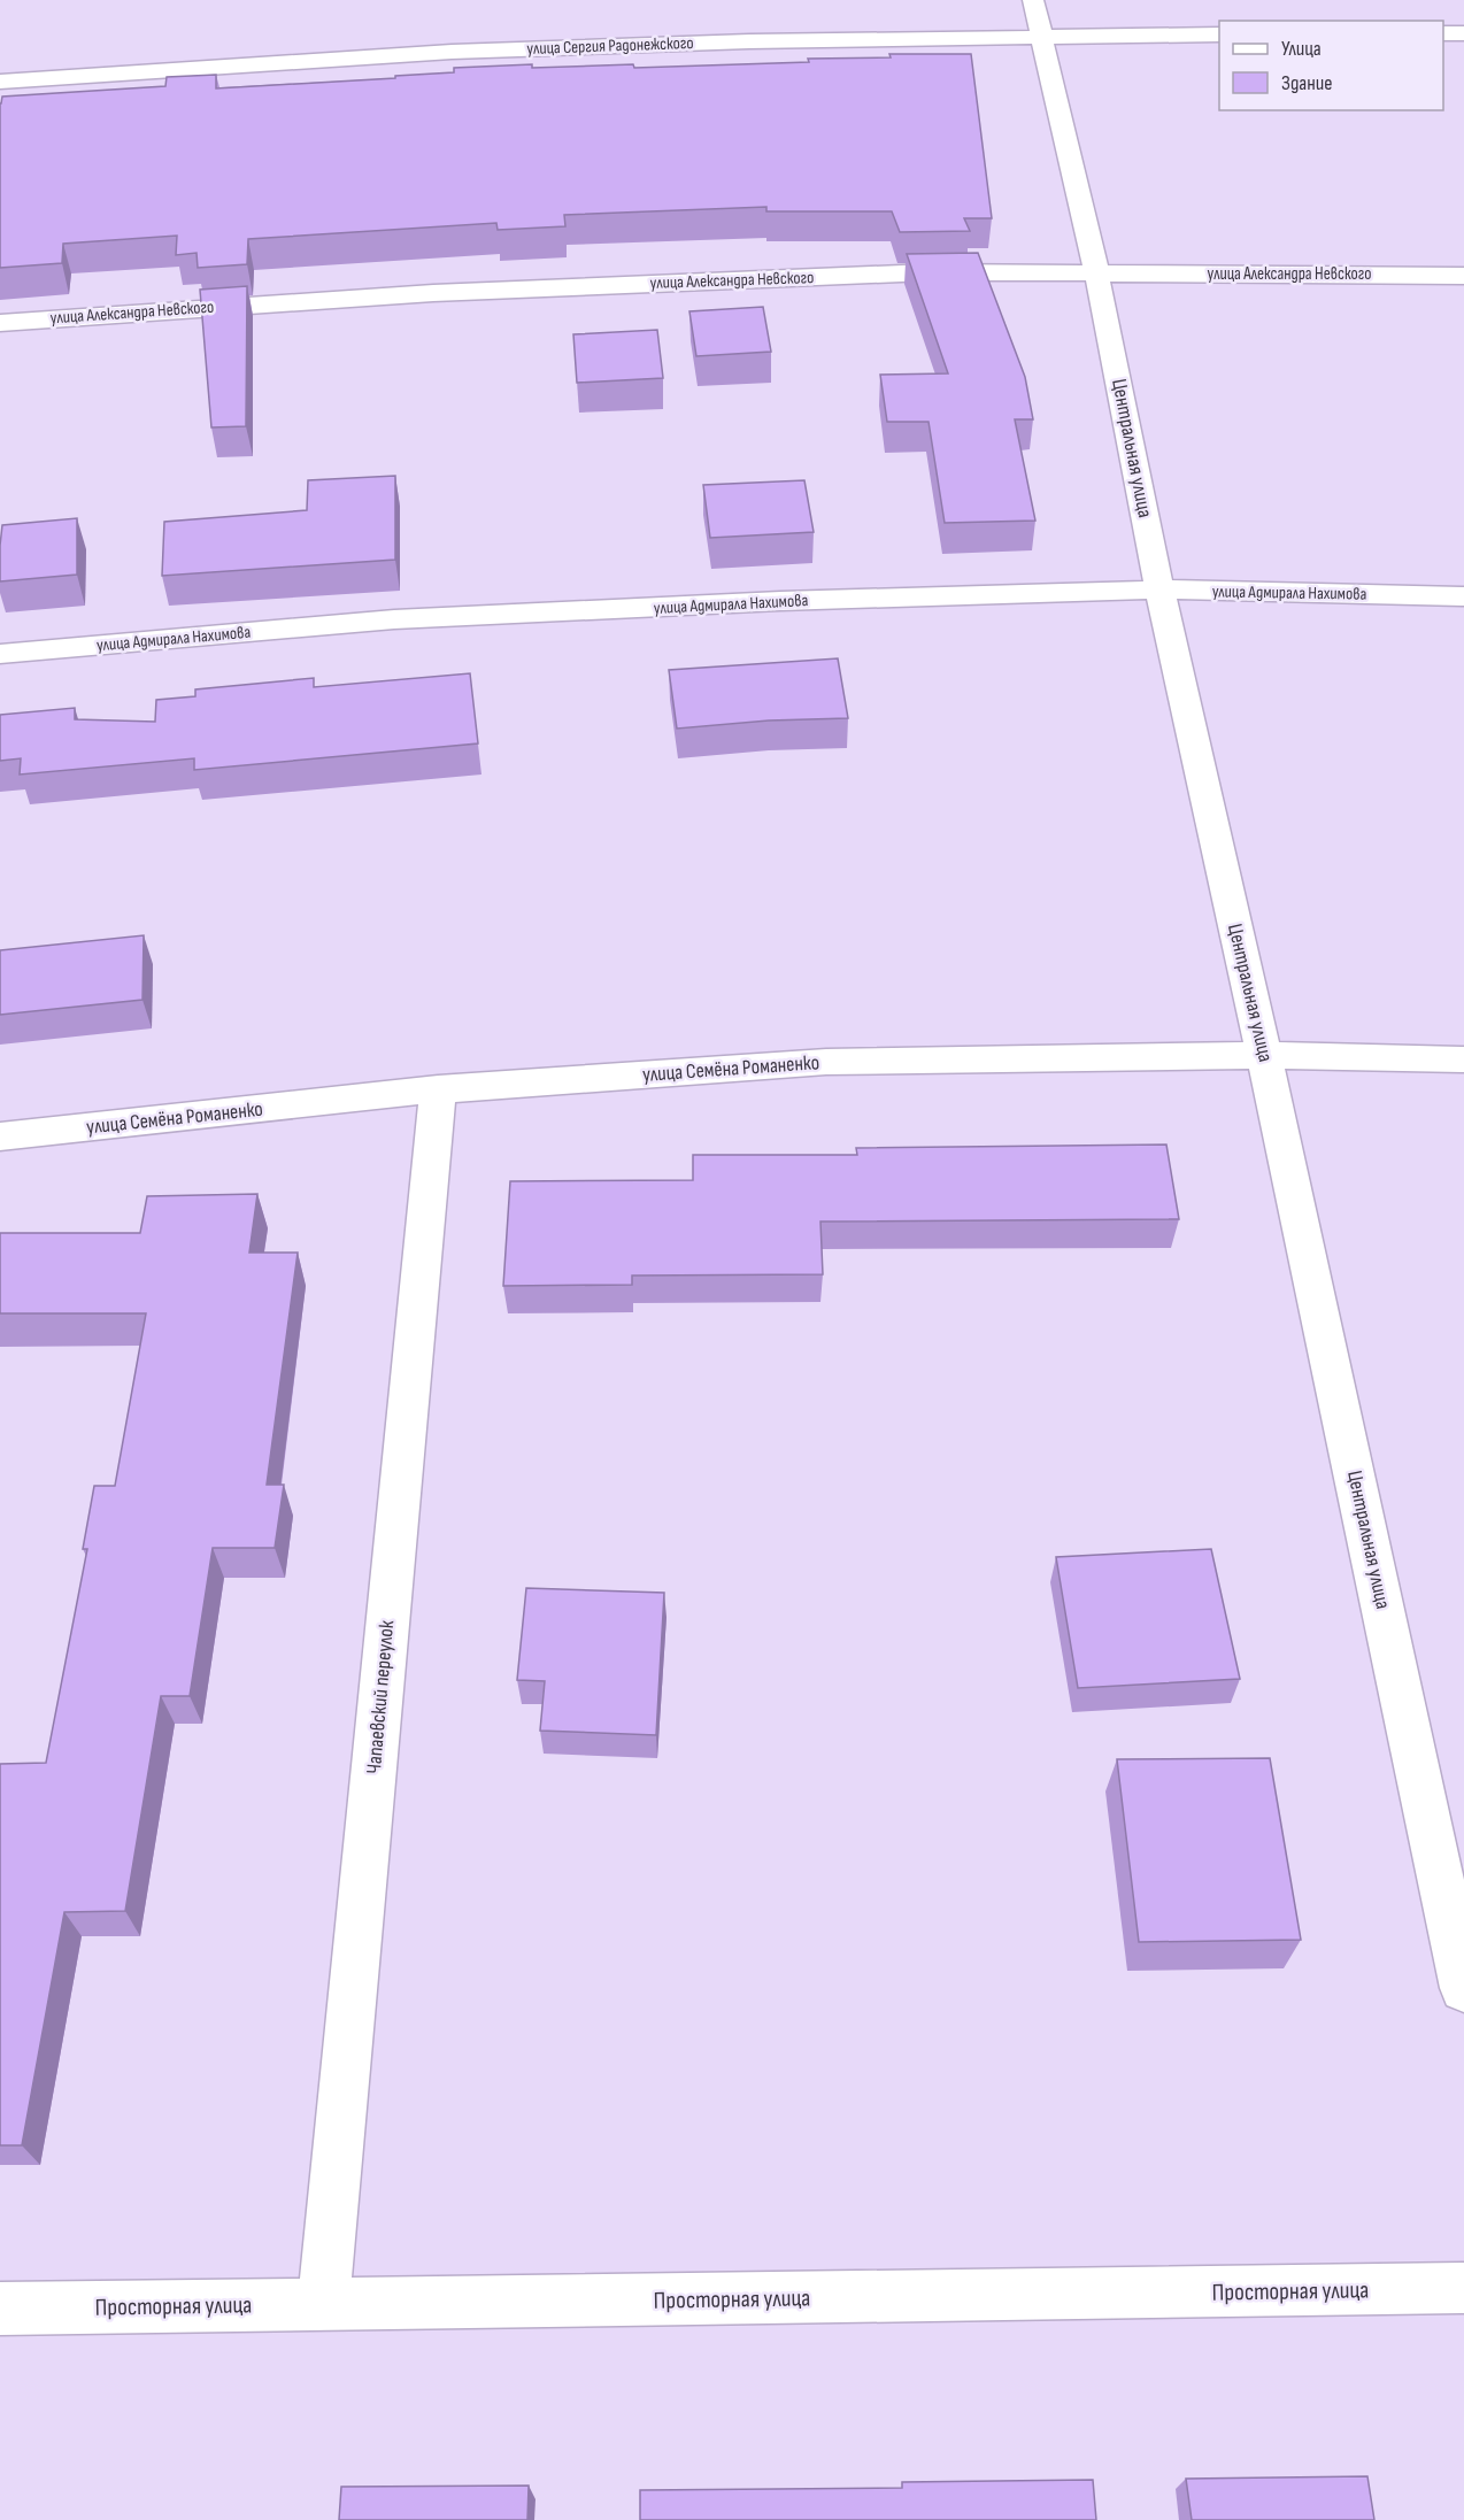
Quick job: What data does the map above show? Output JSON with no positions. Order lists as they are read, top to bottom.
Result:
{
  "streets": {
    "street": [
      "улица Сергия Радонежского",
      "улица Александра Невского",
      "Центральная улица",
      "улица Адмирала Нахимова",
      "улица Семёна Романенко",
      "Чапаевский переулок",
      "Просторная улица"
    ]
  },
  "crossings": [
    ["улица Сергия Радонежского", "Центральная улица"],
    ["улица Александра Невского", "Центральная улица"],
    ["Центральная улица", "улица Адмирала Нахимова"],
    ["Центральная улица", "улица Семёна Романенко"],
    ["улица Семёна Романенко", "Чапаевский переулок"],
    ["Чапаевский переулок", "Просторная улица"]
  ],
  "legend": ["Улица", "Здание"]
}
